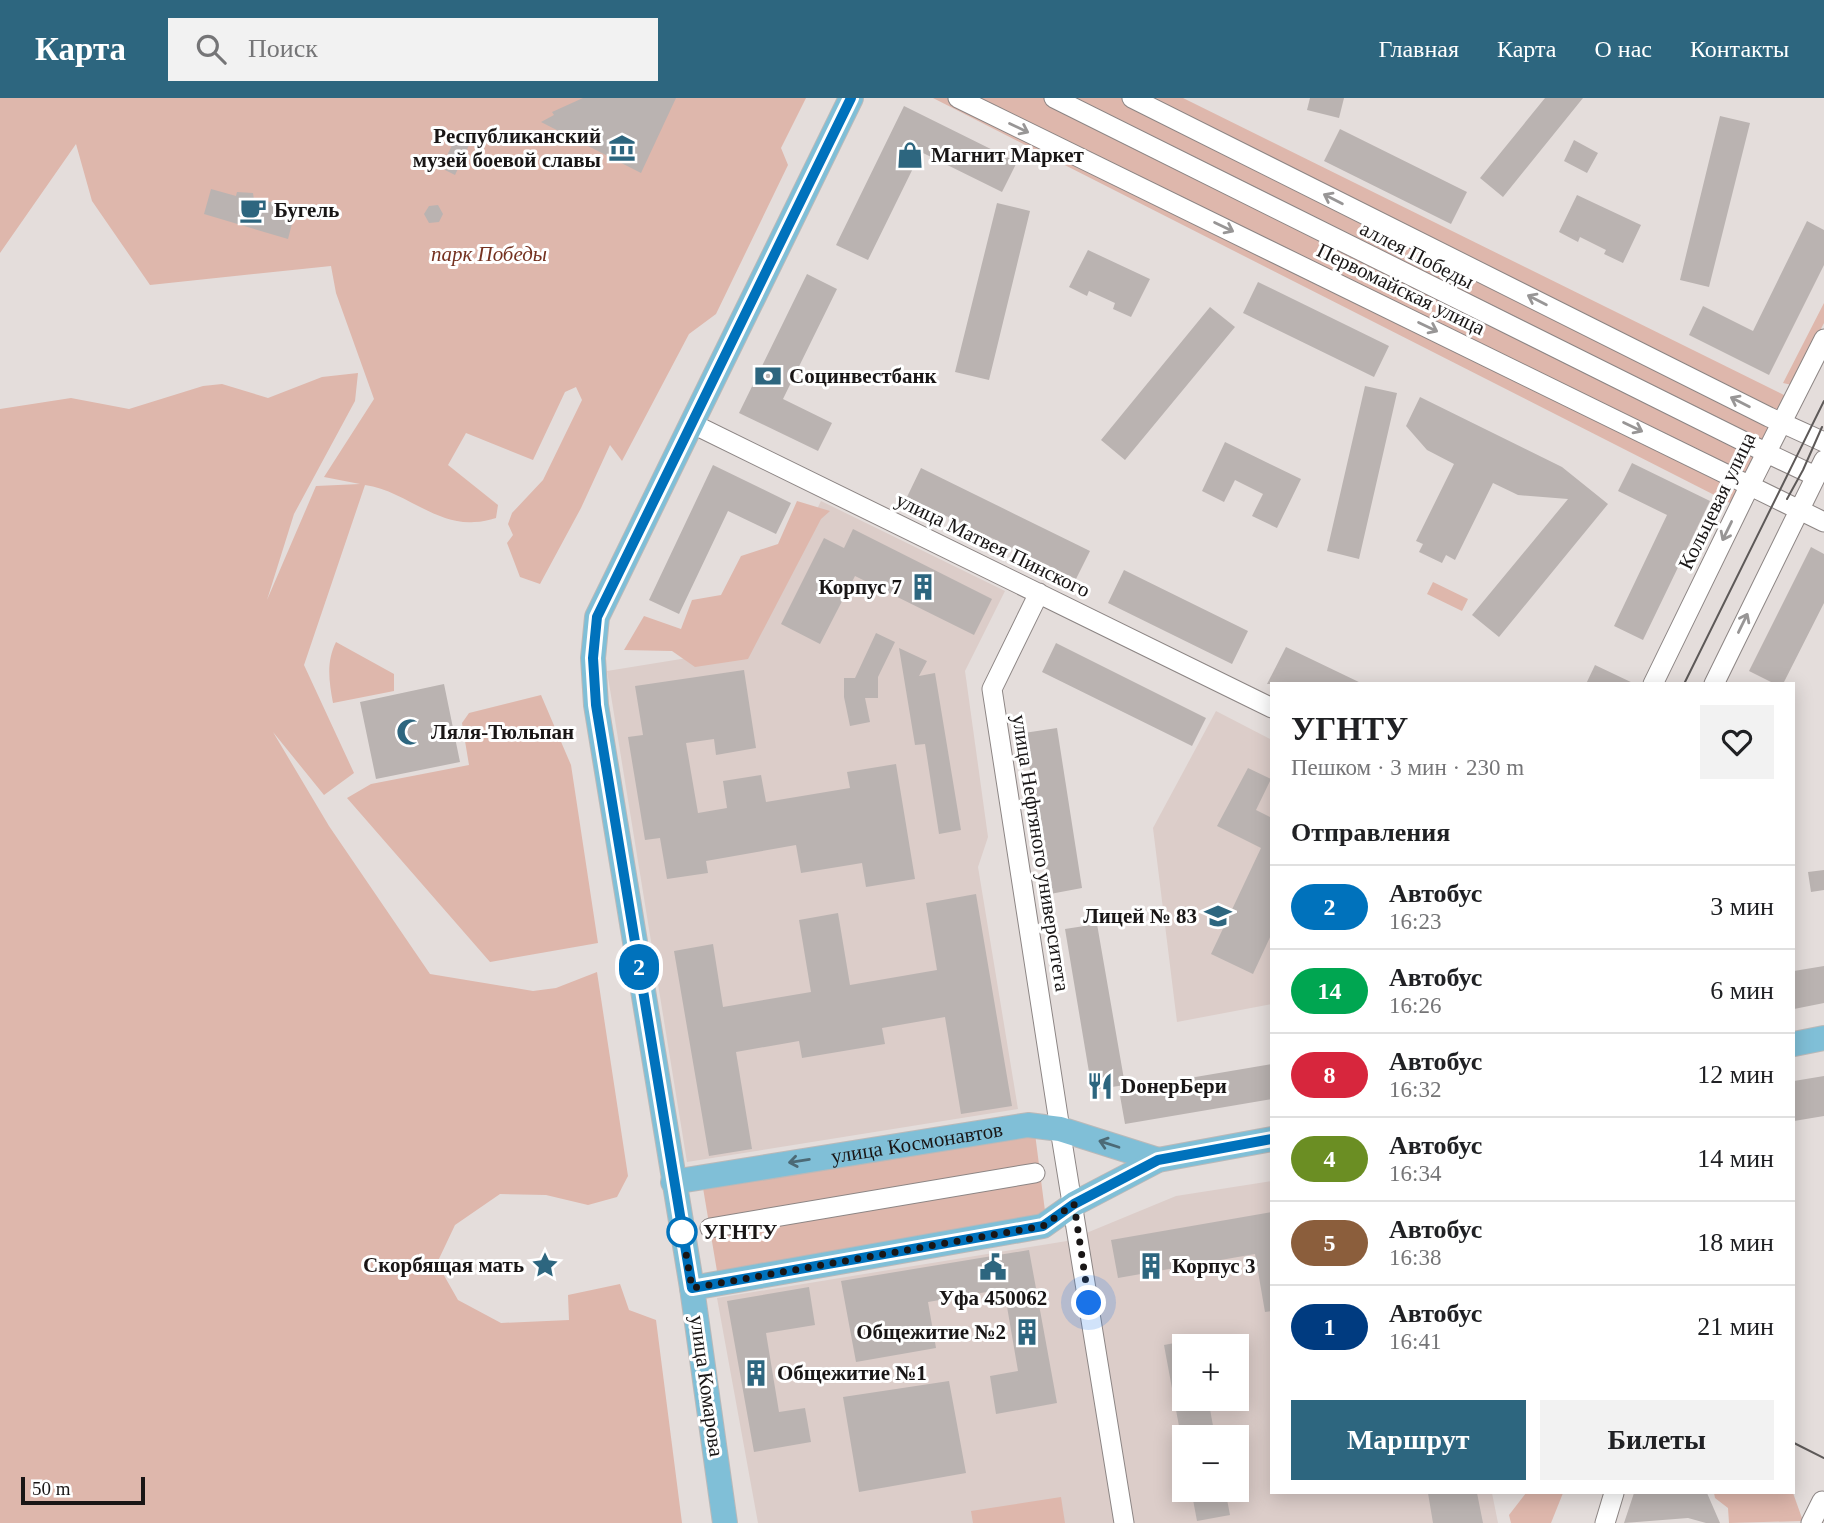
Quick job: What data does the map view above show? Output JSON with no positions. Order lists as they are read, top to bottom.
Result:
{
  "streets": {
    "main road": ["улица Космонавтов", "улица Комарова"],
    "street": [
      "аллея Победы",
      "Первомайская улица",
      "Кольцевая улица",
      "улица Матвея Пинского",
      "улица Нефтяного университета"
    ]
  },
  "crossings": [
    ["Первомайская улица", "Кольцевая улица"],
    ["улица Матвея Пинского", "улица Нефтяного университета"],
    ["улица Матвея Пинского", "улица Комарова"],
    ["улица Нефтяного университета", "улица Космонавтов"],
    ["улица Космонавтов", "улица Комарова"]
  ],
  "parks": ["парк Победы"],
  "places": {
    "museum": ["Республиканский музей боевой славы"],
    "shop": ["Магнит Маркет"],
    "cafe": ["Бугель"],
    "bank": ["Социнвестбанк"],
    "building": [
      "Корпус 7",
      "Корпус 3",
      "Общежитие №2",
      "Общежитие №1"
    ],
    "mosque": ["Ляля-Тюльпан"],
    "school or university": ["Лицей № 83"],
    "restaurant": ["DонерБери"],
    "other": ["УГНТУ"],
    "place": ["Скорбящая мать"],
    "public building": ["Уфа 450062"]
  },
  "lines": ["bus line 2"],
  "scale_bar": "50 m",
  "page": {
    "header": "Карта",
    "search": "Поиск",
    "nav": [
      "Главная",
      "Карта",
      "О нас",
      "Контакты"
    ],
    "on_map": "2",
    "heading": [
      ["УГНТУ", "Пешком · 3 мин · 230 m"],
      "Отправления"
    ],
    "list": [
      {
        "mark": "2",
        "name": "Автобус",
        "note": "16:23",
        "value": "3 мин"
      },
      {
        "mark": "14",
        "name": "Автобус",
        "note": "16:26",
        "value": "6 мин"
      },
      {
        "mark": "8",
        "name": "Автобус",
        "note": "16:32",
        "value": "12 мин"
      },
      {
        "mark": "4",
        "name": "Автобус",
        "note": "16:34",
        "value": "14 мин"
      },
      {
        "mark": "5",
        "name": "Автобус",
        "note": "16:38",
        "value": "18 мин"
      },
      {
        "mark": "1",
        "name": "Автобус",
        "note": "16:41",
        "value": "21 мин"
      }
    ],
    "map_buttons": ["+", "−"],
    "buttons": ["Маршрут", "Билеты"],
    "scale": "50 m"
  }
}
